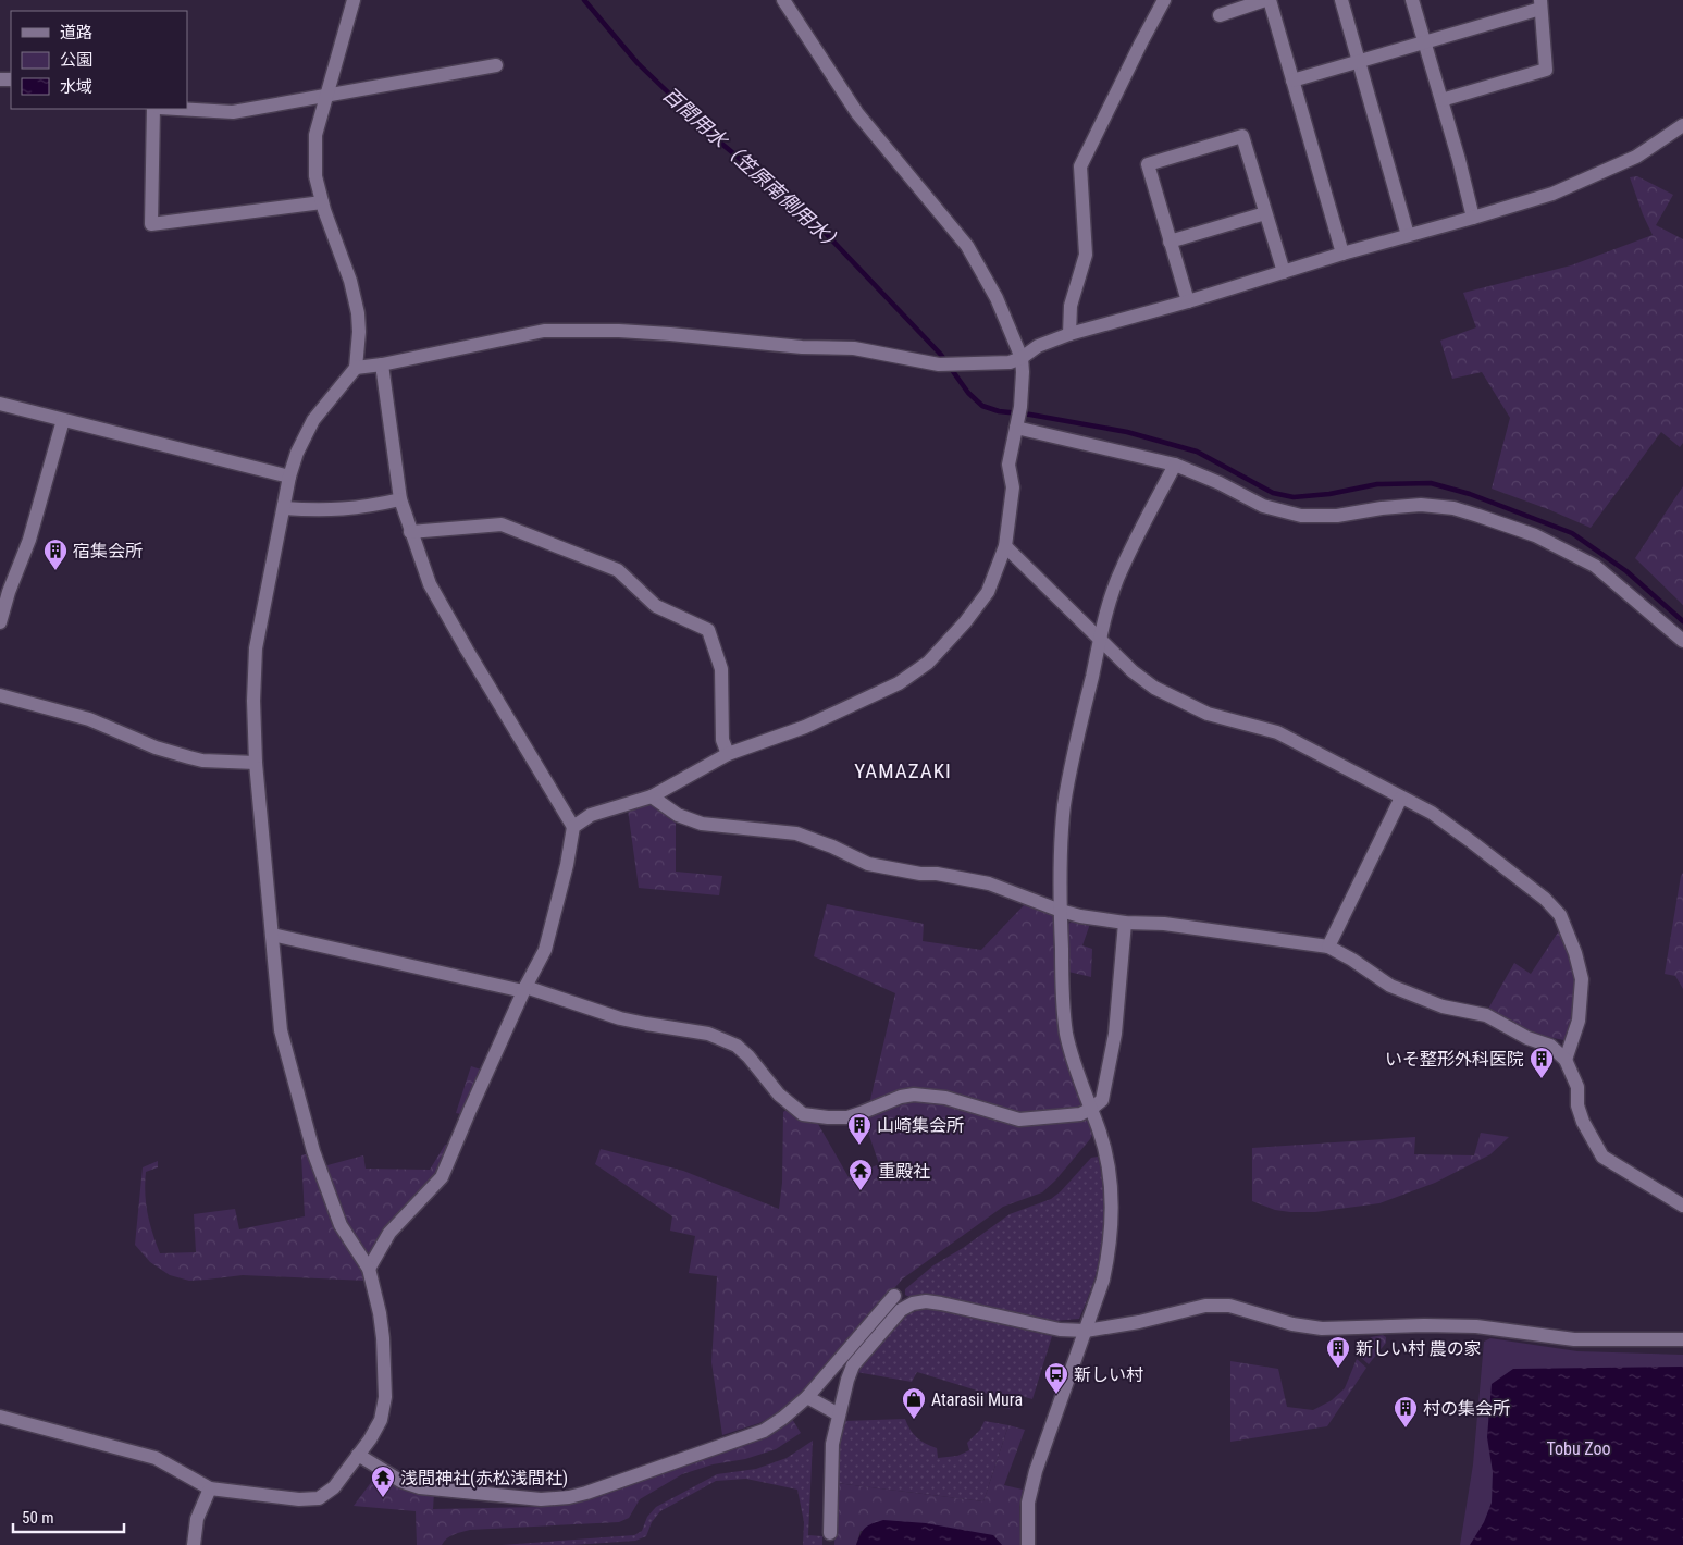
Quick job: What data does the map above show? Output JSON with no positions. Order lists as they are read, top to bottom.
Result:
{
  "districts": ["YAMAZAKI"],
  "water": ["百間用水（笠原南側用水）"],
  "parks": ["Tobu Zoo"],
  "places": {
    "building": [
      "宿集会所",
      "いそ整形外科医院",
      "山崎集会所",
      "新しい村 農の家",
      "村の集会所"
    ],
    "temple": ["重殿社", "浅間神社(赤松浅間社)"],
    "bus stop": ["新しい村"],
    "shop": ["Atarasii Mura"]
  },
  "legend": ["道路", "公園", "水域"],
  "scale_bar": "50 m"
}
